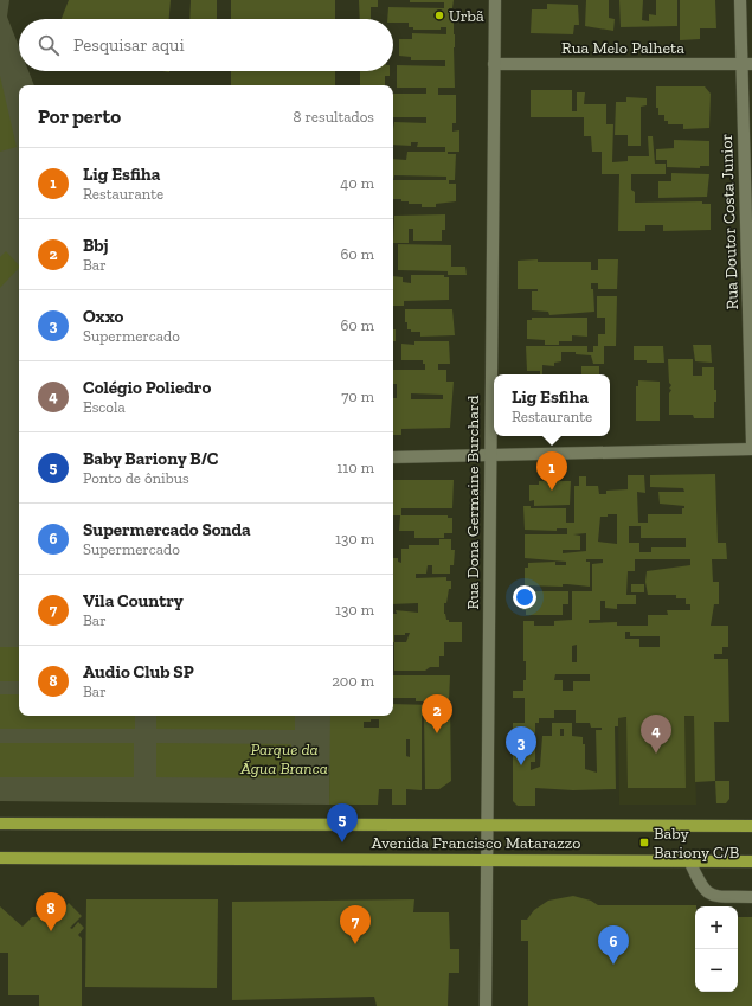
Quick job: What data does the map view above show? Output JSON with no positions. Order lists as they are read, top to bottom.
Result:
{
  "streets": {
    "main road": ["Avenida Francisco Matarazzo"],
    "street": ["Rua Melo Palheta", "Rua Doutor Costa Junior", "Rua Dona Germaine Burchard"]
  },
  "crossings": [
    ["Rua Melo Palheta", "Rua Doutor Costa Junior"],
    ["Rua Melo Palheta", "Rua Dona Germaine Burchard"],
    ["Rua Dona Germaine Burchard", "Avenida Francisco Matarazzo"]
  ],
  "parks": ["Parque da Água Branca"],
  "places": {
    "other": ["Urbã"],
    "transit": ["Baby Bariony C/B"]
  },
  "page": {
    "search": "Pesquisar aqui",
    "heading": ["Por perto", "8 resultados"],
    "list": [
      {
        "mark": "1",
        "name": "Lig Esfiha",
        "note": "Restaurante",
        "value": "40 m"
      },
      {
        "mark": "2",
        "name": "Bbj",
        "note": "Bar",
        "value": "60 m"
      },
      {
        "mark": "3",
        "name": "Oxxo",
        "note": "Supermercado",
        "value": "60 m"
      },
      {
        "mark": "4",
        "name": "Colégio Poliedro",
        "note": "Escola",
        "value": "70 m"
      },
      {
        "mark": "5",
        "name": "Baby Bariony B/C",
        "note": "Ponto de ônibus",
        "value": "110 m"
      },
      {
        "mark": "6",
        "name": "Supermercado Sonda",
        "note": "Supermercado",
        "value": "130 m"
      },
      {
        "mark": "7",
        "name": "Vila Country",
        "note": "Bar",
        "value": "130 m"
      },
      {
        "mark": "8",
        "name": "Audio Club SP",
        "note": "Bar",
        "value": "200 m"
      }
    ],
    "popup": ["Lig Esfiha", "Restaurante"],
    "pins": [
      "1",
      "2",
      "4",
      "3",
      "5",
      "8",
      "7",
      "6"
    ],
    "map_buttons": ["+", "−"]
  }
}
